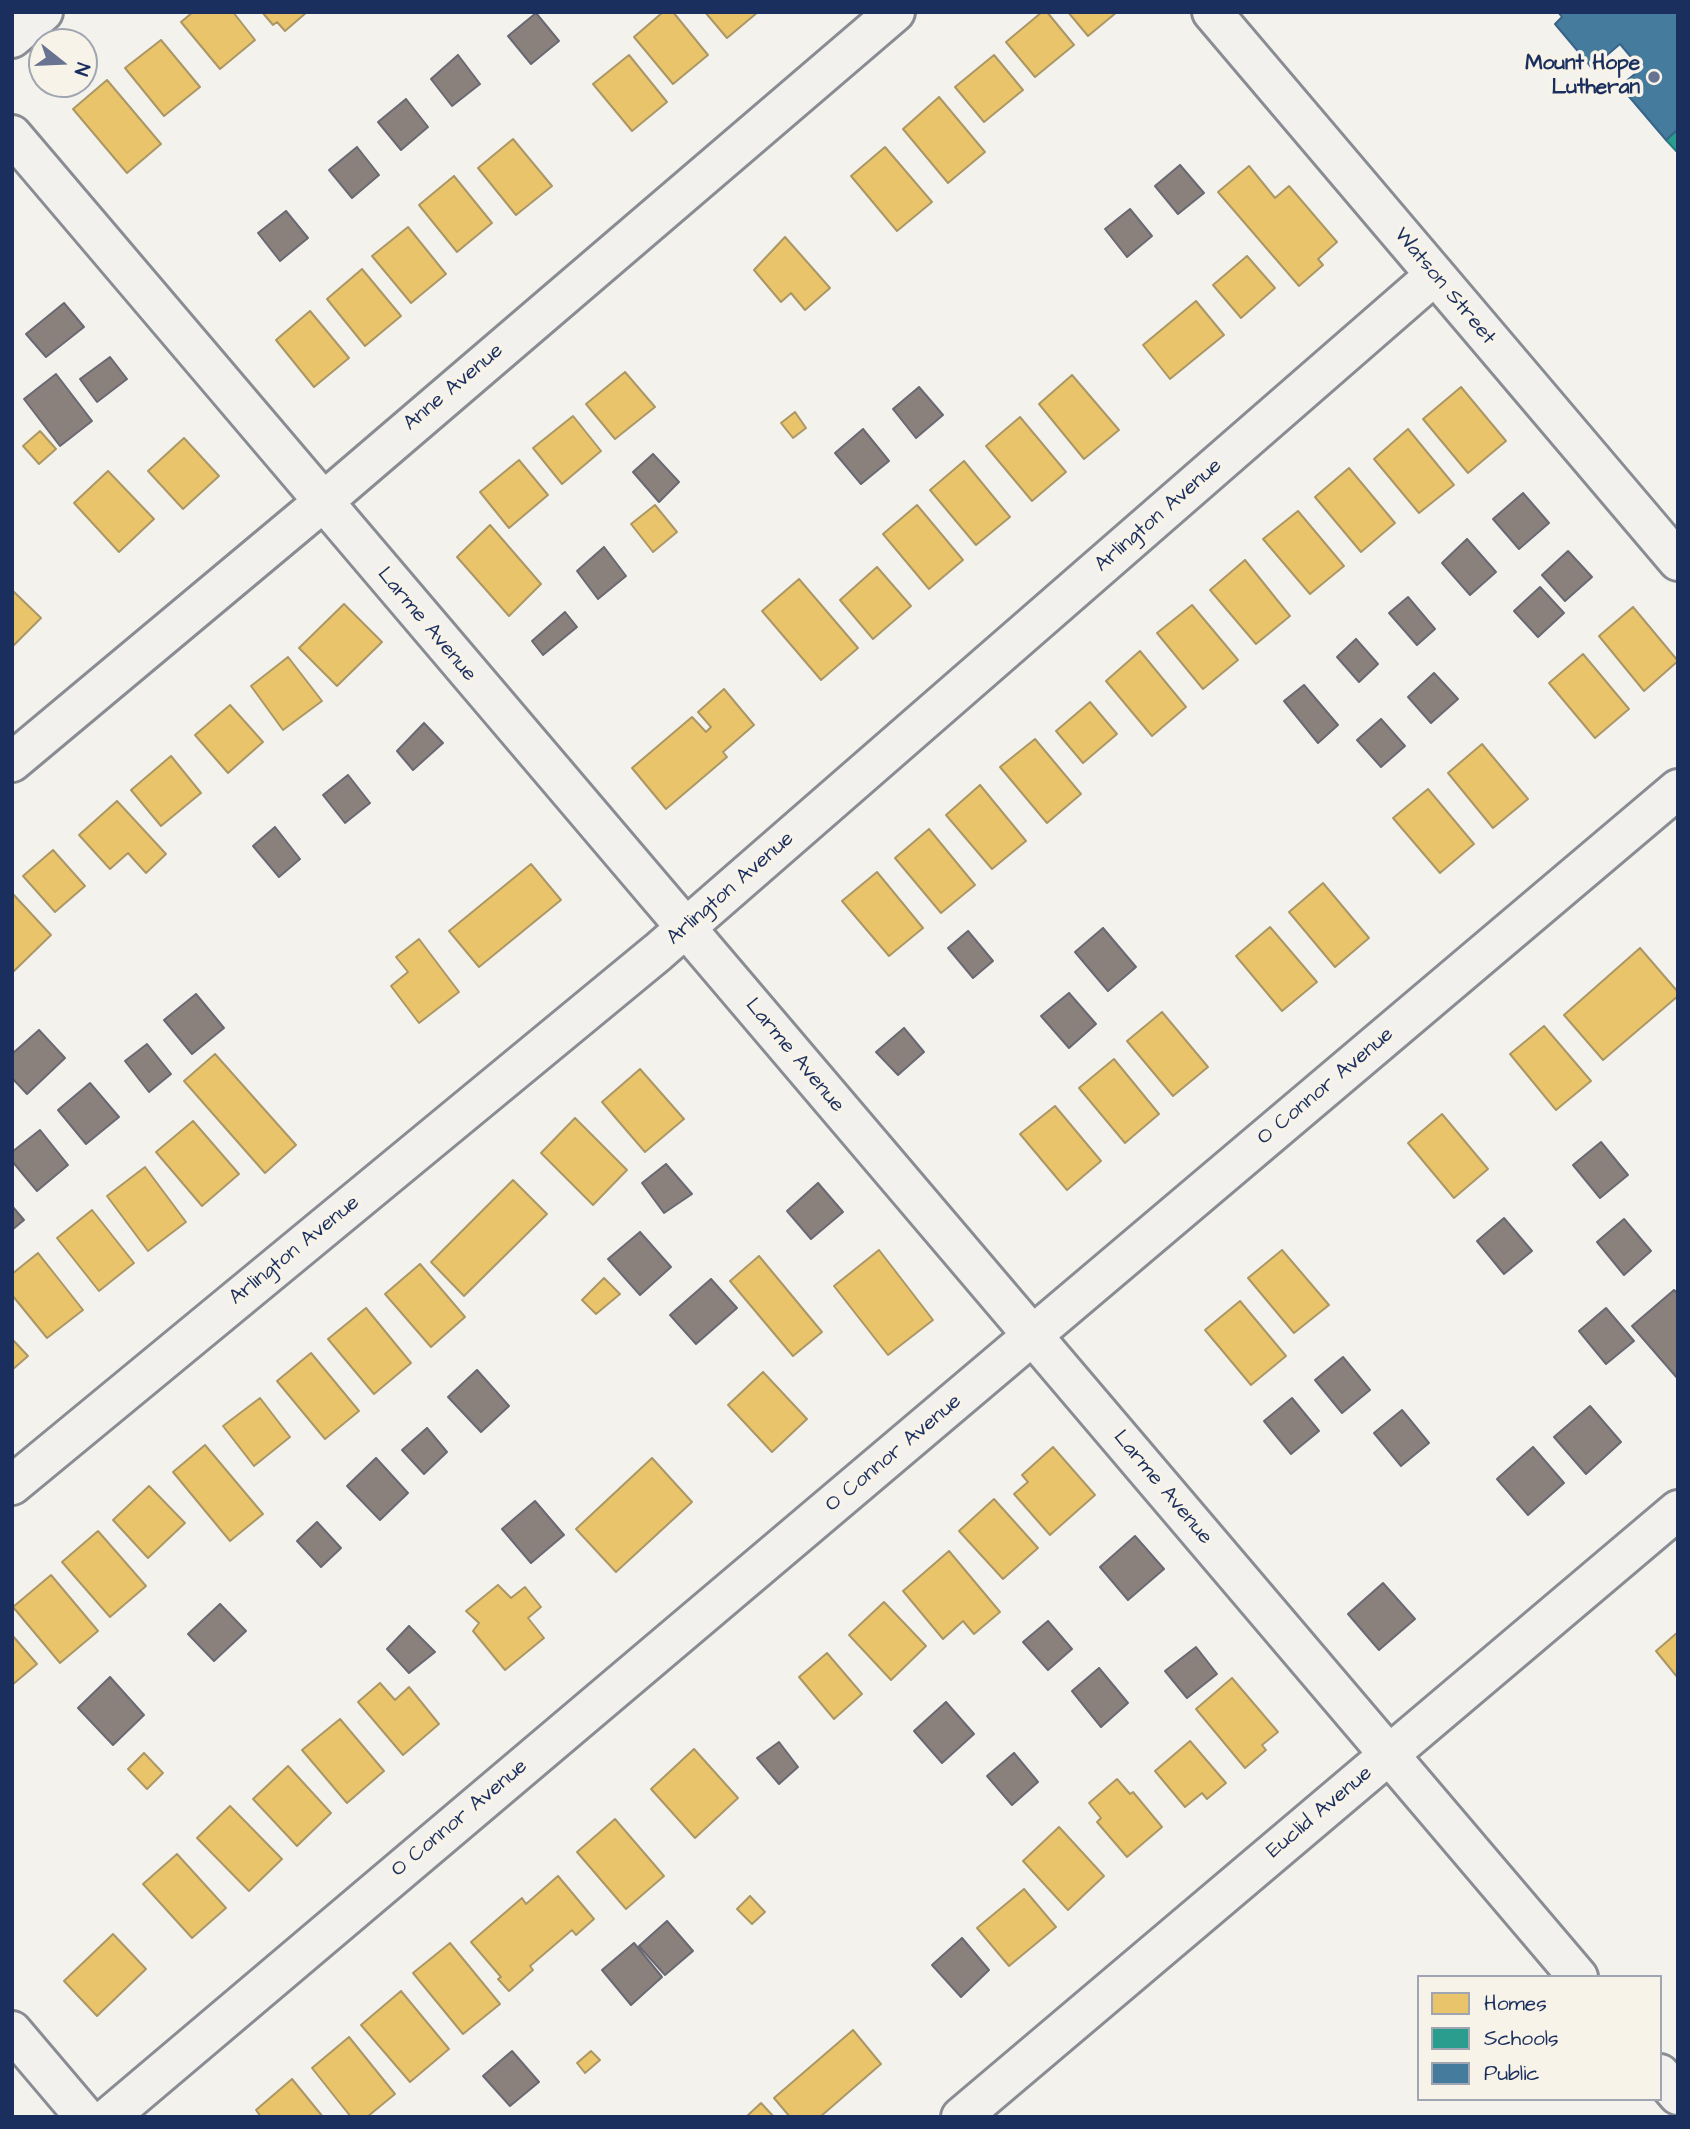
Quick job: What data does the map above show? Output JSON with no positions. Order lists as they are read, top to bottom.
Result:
{
  "streets": {
    "street": [
      "Watson Street",
      "Anne Avenue",
      "Arlington Avenue",
      "Larme Avenue",
      "O Connor Avenue",
      "Euclid Avenue"
    ]
  },
  "crossings": [
    ["Watson Street", "Arlington Avenue"],
    ["Anne Avenue", "Larme Avenue"],
    ["Arlington Avenue", "Larme Avenue"],
    ["Larme Avenue", "O Connor Avenue"],
    ["Larme Avenue", "Euclid Avenue"]
  ],
  "places": ["Mount Hope Lutheran"],
  "legend": ["Homes", "Schools", "Public"],
  "north": "right"
}
